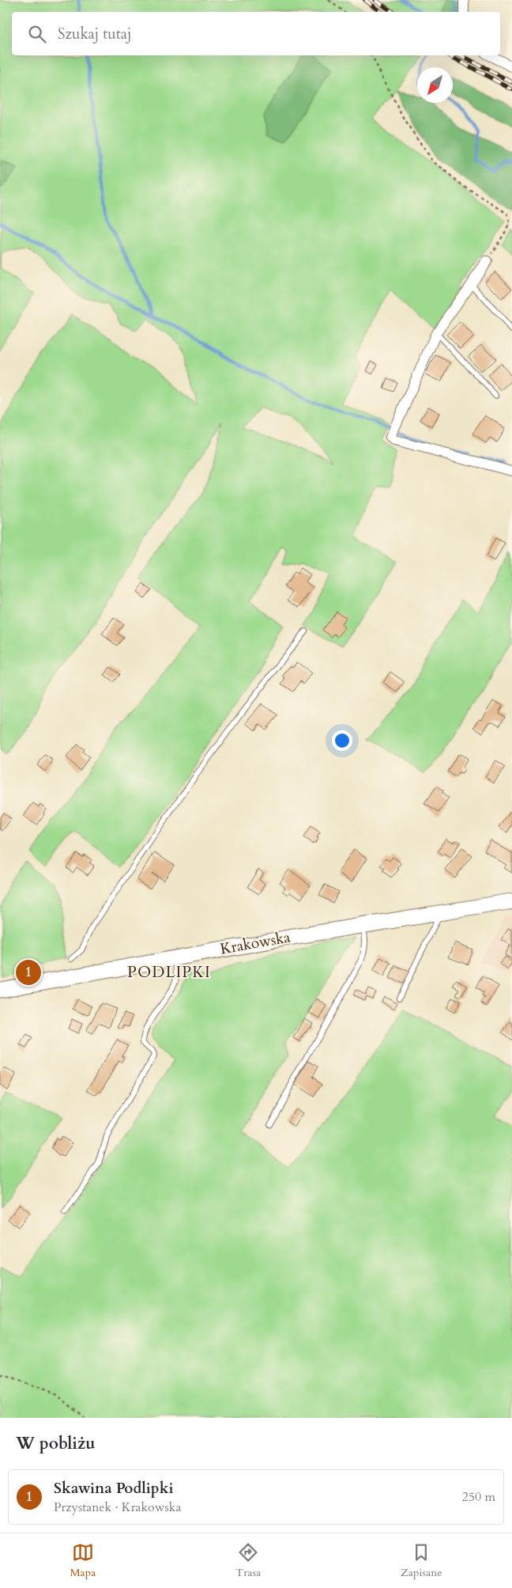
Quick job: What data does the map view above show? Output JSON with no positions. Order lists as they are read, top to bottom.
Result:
{
  "streets": {
    "main road": ["Krakowska"]
  },
  "districts": ["PODLIPKI"],
  "north": "bottom left",
  "page": {
    "search": "Szukaj tutaj",
    "pins": "1",
    "heading": "W pobliżu",
    "list": [
      {
        "mark": "1",
        "name": "Skawina Podlipki",
        "note": "Przystanek · Krakowska",
        "value": "250 m"
      }
    ],
    "nav": ["Mapa", "Trasa", "Zapisane"]
  }
}
